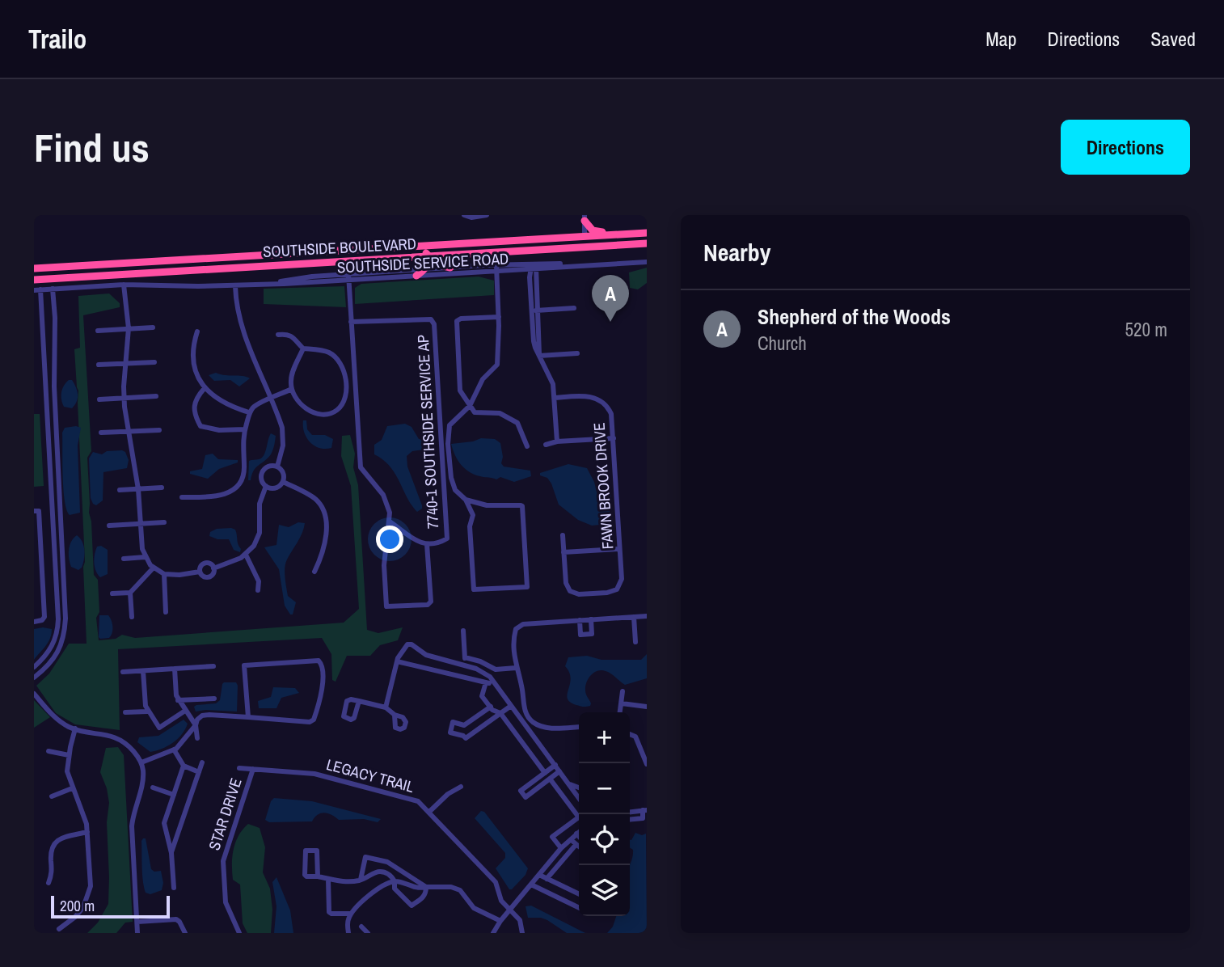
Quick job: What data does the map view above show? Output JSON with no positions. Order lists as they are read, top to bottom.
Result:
{
  "streets": {
    "highway": ["SOUTHSIDE BOULEVARD"],
    "street": [
      "SOUTHSIDE SERVICE ROAD",
      "7740-1 SOUTHSIDE SERVICE AP",
      "FAWN BROOK DRIVE",
      "LEGACY TRAIL",
      "STAR DRIVE"
    ]
  },
  "crossings": [
    ["LEGACY TRAIL", "STAR DRIVE"]
  ],
  "scale_bar": "200 m",
  "page": {
    "header": "Trailo",
    "nav": ["Map", "Directions", "Saved"],
    "buttons": "Directions",
    "title": "Find us",
    "heading": "Nearby",
    "pins": "A",
    "list": [
      {
        "mark": "A",
        "name": "Shepherd of the Woods",
        "note": "Church",
        "value": "520 m"
      }
    ],
    "map_buttons": ["+", "−"],
    "scale": "200 m"
  }
}
